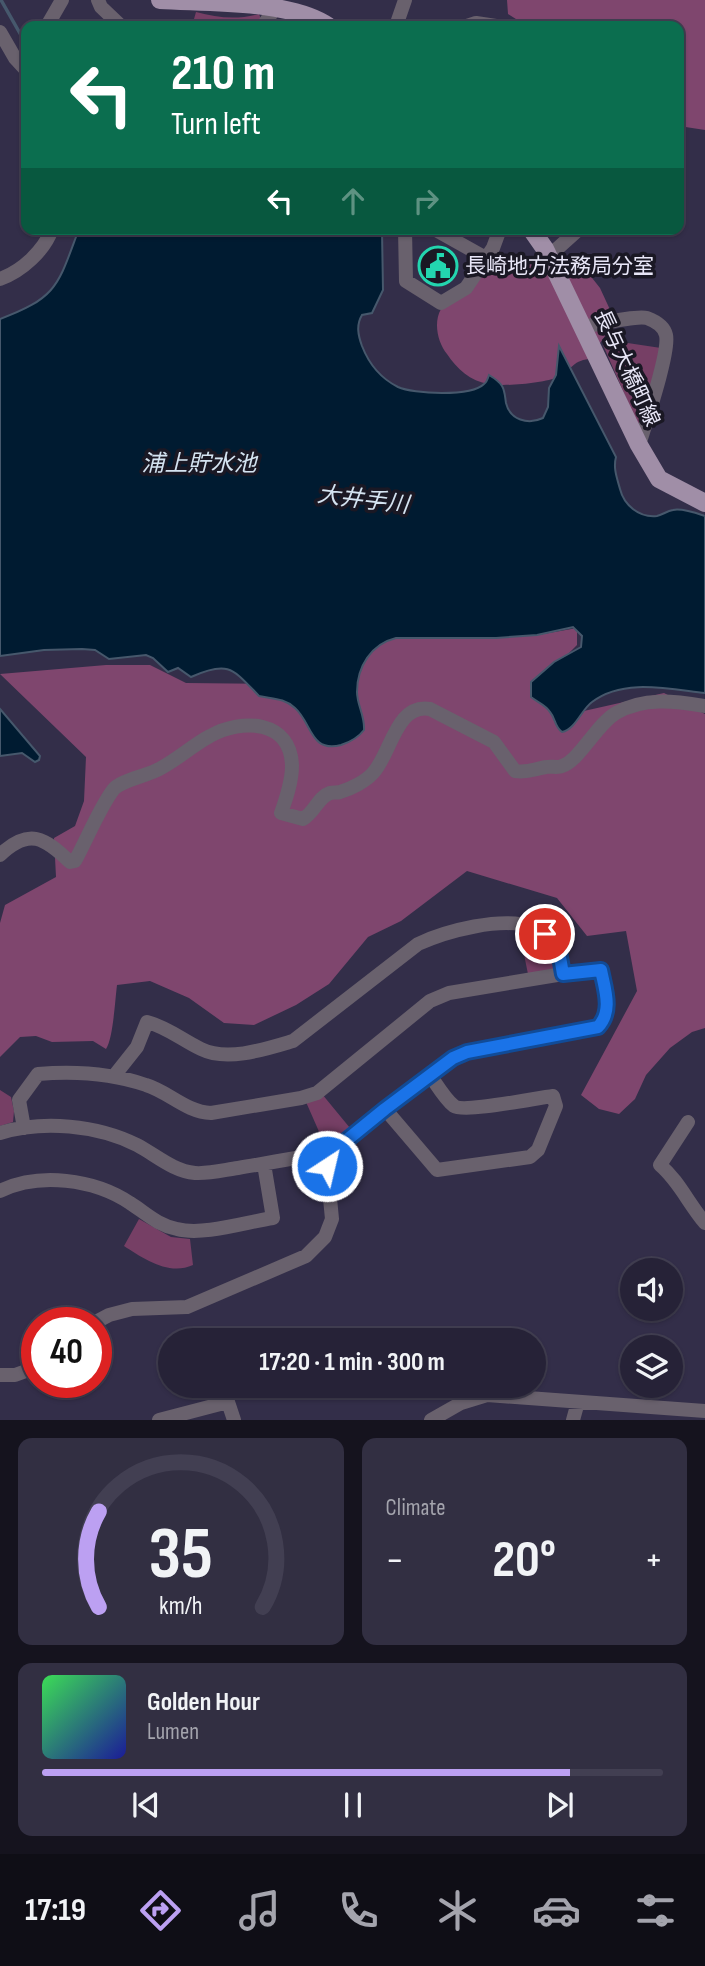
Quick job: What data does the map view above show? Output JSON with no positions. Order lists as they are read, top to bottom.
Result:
{
  "streets": {
    "main road": ["長与大橋町線"]
  },
  "water": ["浦上貯水池", "大井手川"],
  "places": {
    "public building": ["長崎地方法務局分室"]
  },
  "page": {
    "turn": ["210 m", "Turn left"],
    "limit": "40",
    "trip": "17:20 · 1 min · 300 m",
    "tile": "Climate",
    "heat": ["−", "20°", "+"],
    "song": ["Golden Hour", "Lumen"],
    "tabs": "17:19",
    "gauge": ["35", "km/h"]
  }
}
